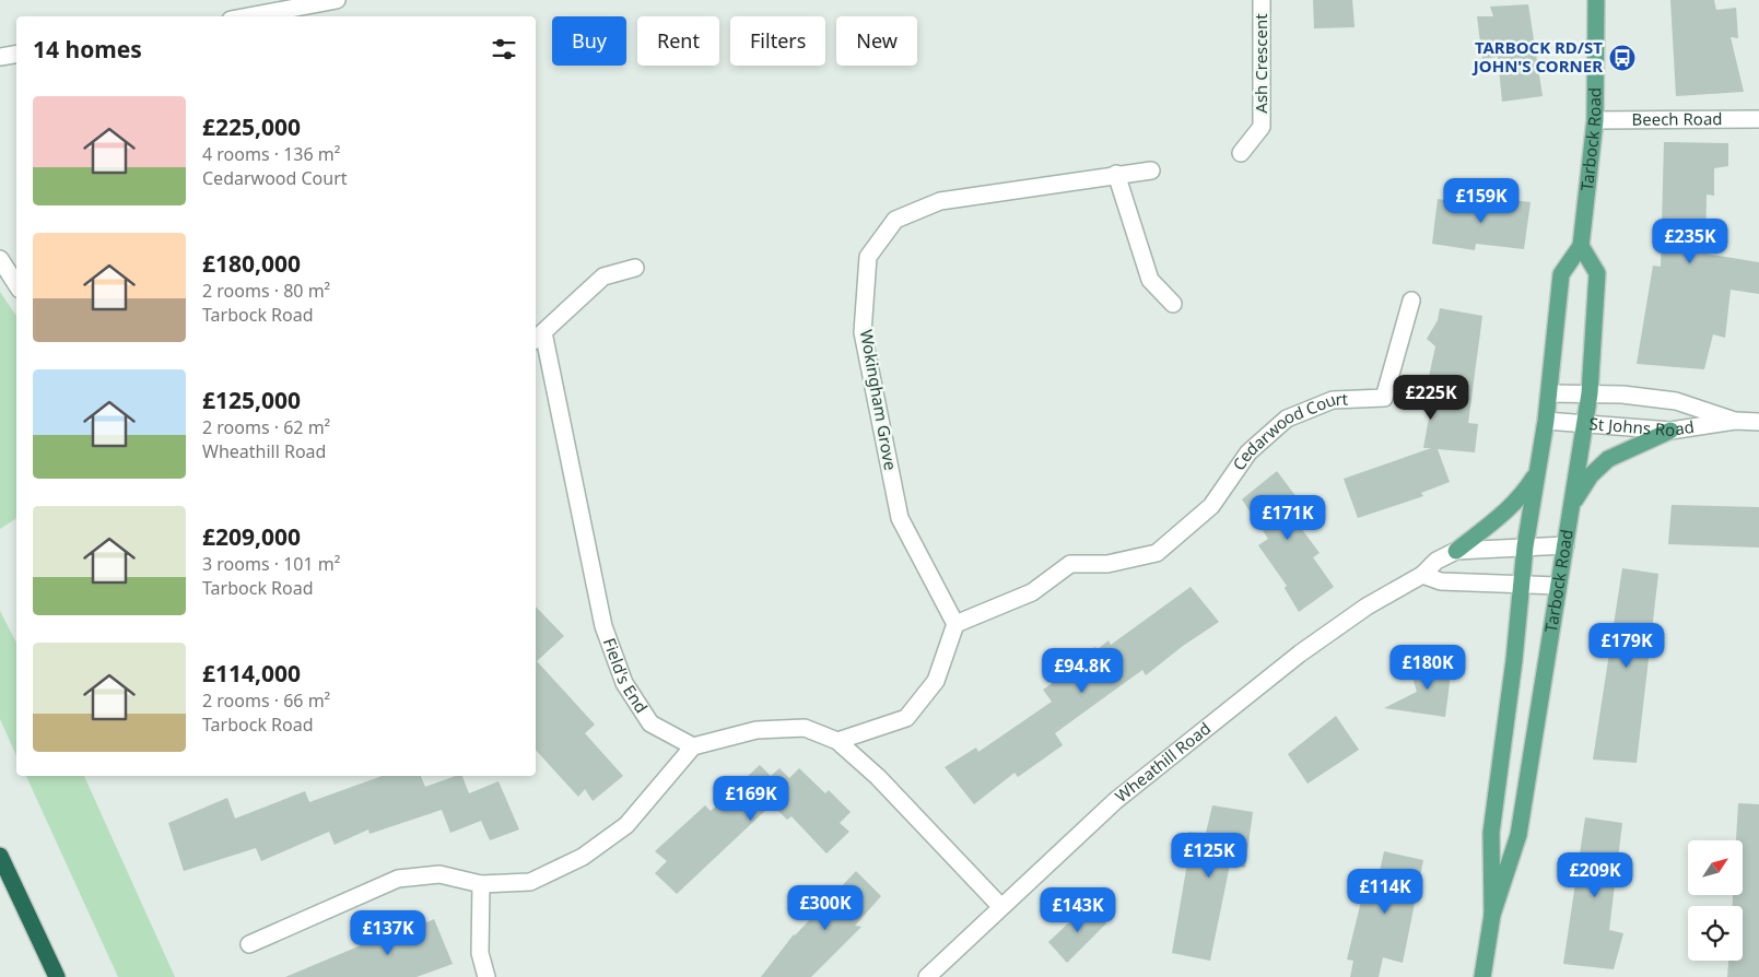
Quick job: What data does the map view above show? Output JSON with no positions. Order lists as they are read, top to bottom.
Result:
{
  "streets": {
    "main road": ["Tarbock Road"],
    "street": [
      "Ash Crescent",
      "Beech Road",
      "Wokingham Grove",
      "St Johns Road",
      "Cedarwood Court",
      "Field's End",
      "Wheathill Road"
    ]
  },
  "crossings": [
    ["Beech Road", "Tarbock Road"],
    ["Tarbock Road", "St Johns Road"],
    ["Tarbock Road", "Wheathill Road"],
    ["Wokingham Grove", "Cedarwood Court"]
  ],
  "places": {
    "bus stop": ["TARBOCK RD/ST JOHN'S CORNER"]
  },
  "north": "top right",
  "page": {
    "chip": [
      "Buy",
      "Rent",
      "Filters",
      "New"
    ],
    "heading": "14 homes",
    "list": [
      {
        "name": "£225,000",
        "note": "4 rooms · 136 m² · Cedarwood Court"
      },
      {
        "name": "£180,000",
        "note": "2 rooms · 80 m² · Tarbock Road"
      },
      {
        "name": "£125,000",
        "note": "2 rooms · 62 m² · Wheathill Road"
      },
      {
        "name": "£209,000",
        "note": "3 rooms · 101 m² · Tarbock Road"
      },
      {
        "name": "£114,000",
        "note": "2 rooms · 66 m² · Tarbock Road"
      }
    ],
    "price": [
      "£159K",
      "£235K",
      "£225K",
      "£171K",
      "£179K",
      "£180K",
      "£94.8K",
      "£169K",
      "£125K",
      "£209K",
      "£114K",
      "£300K",
      "£143K",
      "£137K"
    ]
  }
}
